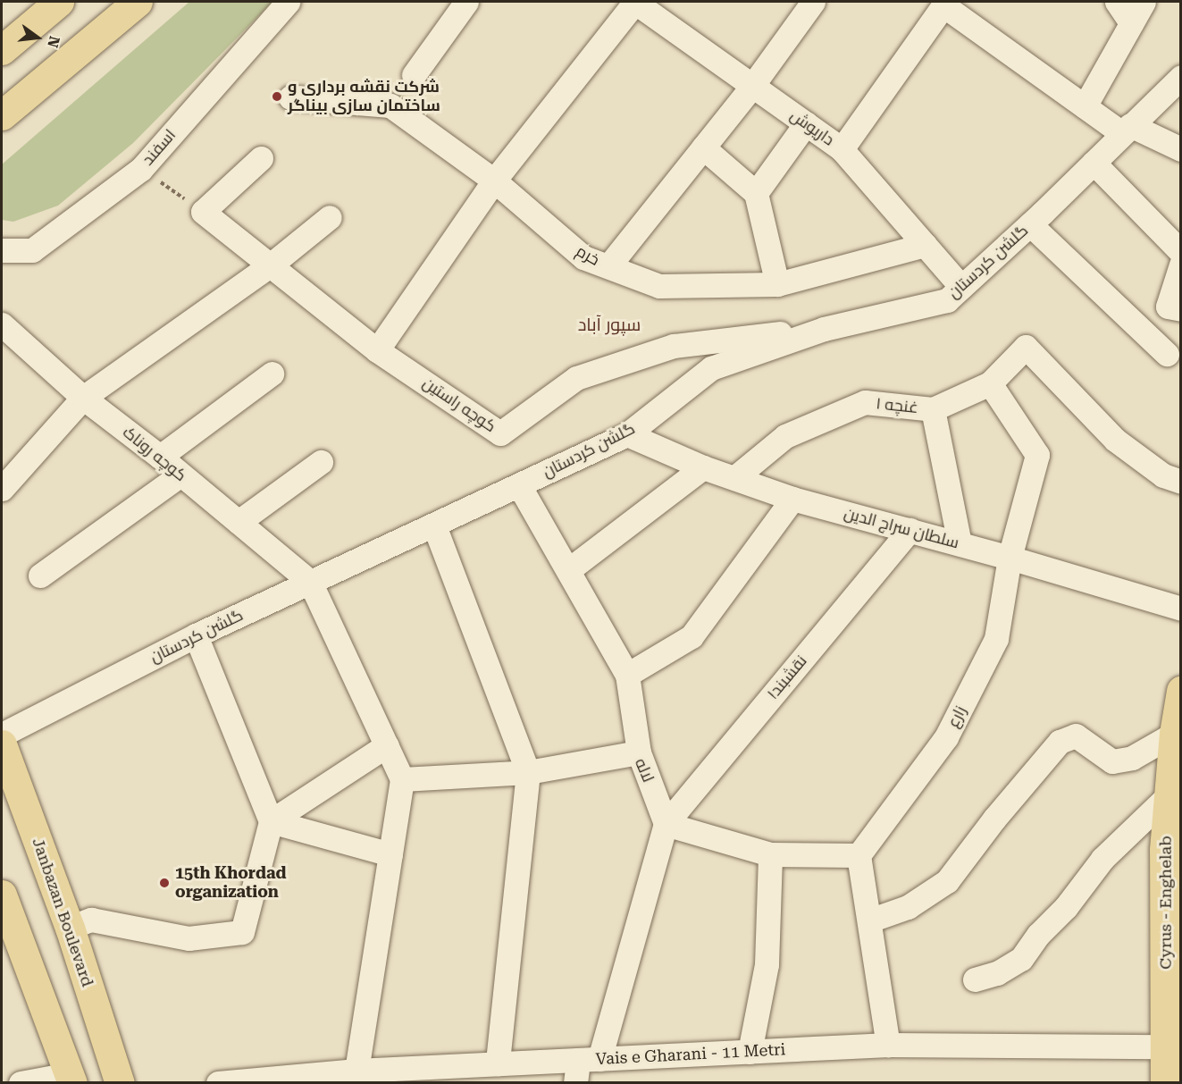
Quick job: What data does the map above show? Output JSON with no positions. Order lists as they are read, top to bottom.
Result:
{
  "streets": {
    "main road": ["Cyrus - Enghelab", "Janbazan Boulevard"],
    "street": [
      "داریوش",
      "اسفند",
      "خرم",
      "گلشن کردستان",
      "کوچه راستین",
      "غنچه ۱",
      "کوچه روناک",
      "سلطان سراج الدین",
      "نقشبند۱",
      "زارع",
      "لاله",
      "Vais e Gharani - 11 Metri"
    ]
  },
  "crossings": [
    ["داریوش", "خرم"],
    ["داریوش", "گلشن کردستان"],
    ["گلشن کردستان", "کوچه راستین"],
    ["گلشن کردستان", "کوچه روناک"],
    ["گلشن کردستان", "سلطان سراج الدین"],
    ["غنچه ۱", "سلطان سراج الدین"],
    ["غنچه ۱", "زارع"],
    ["سلطان سراج الدین", "نقشبند۱"],
    ["سلطان سراج الدین", "زارع"],
    ["نقشبند۱", "لاله"],
    ["Cyrus - Enghelab", "Vais e Gharani - 11 Metri"]
  ],
  "districts": ["سپور آباد"],
  "places": ["شرکت نقشه برداری و ساختمان سازی بیناگر", "15th Khordad organization"],
  "north": "right"
}
